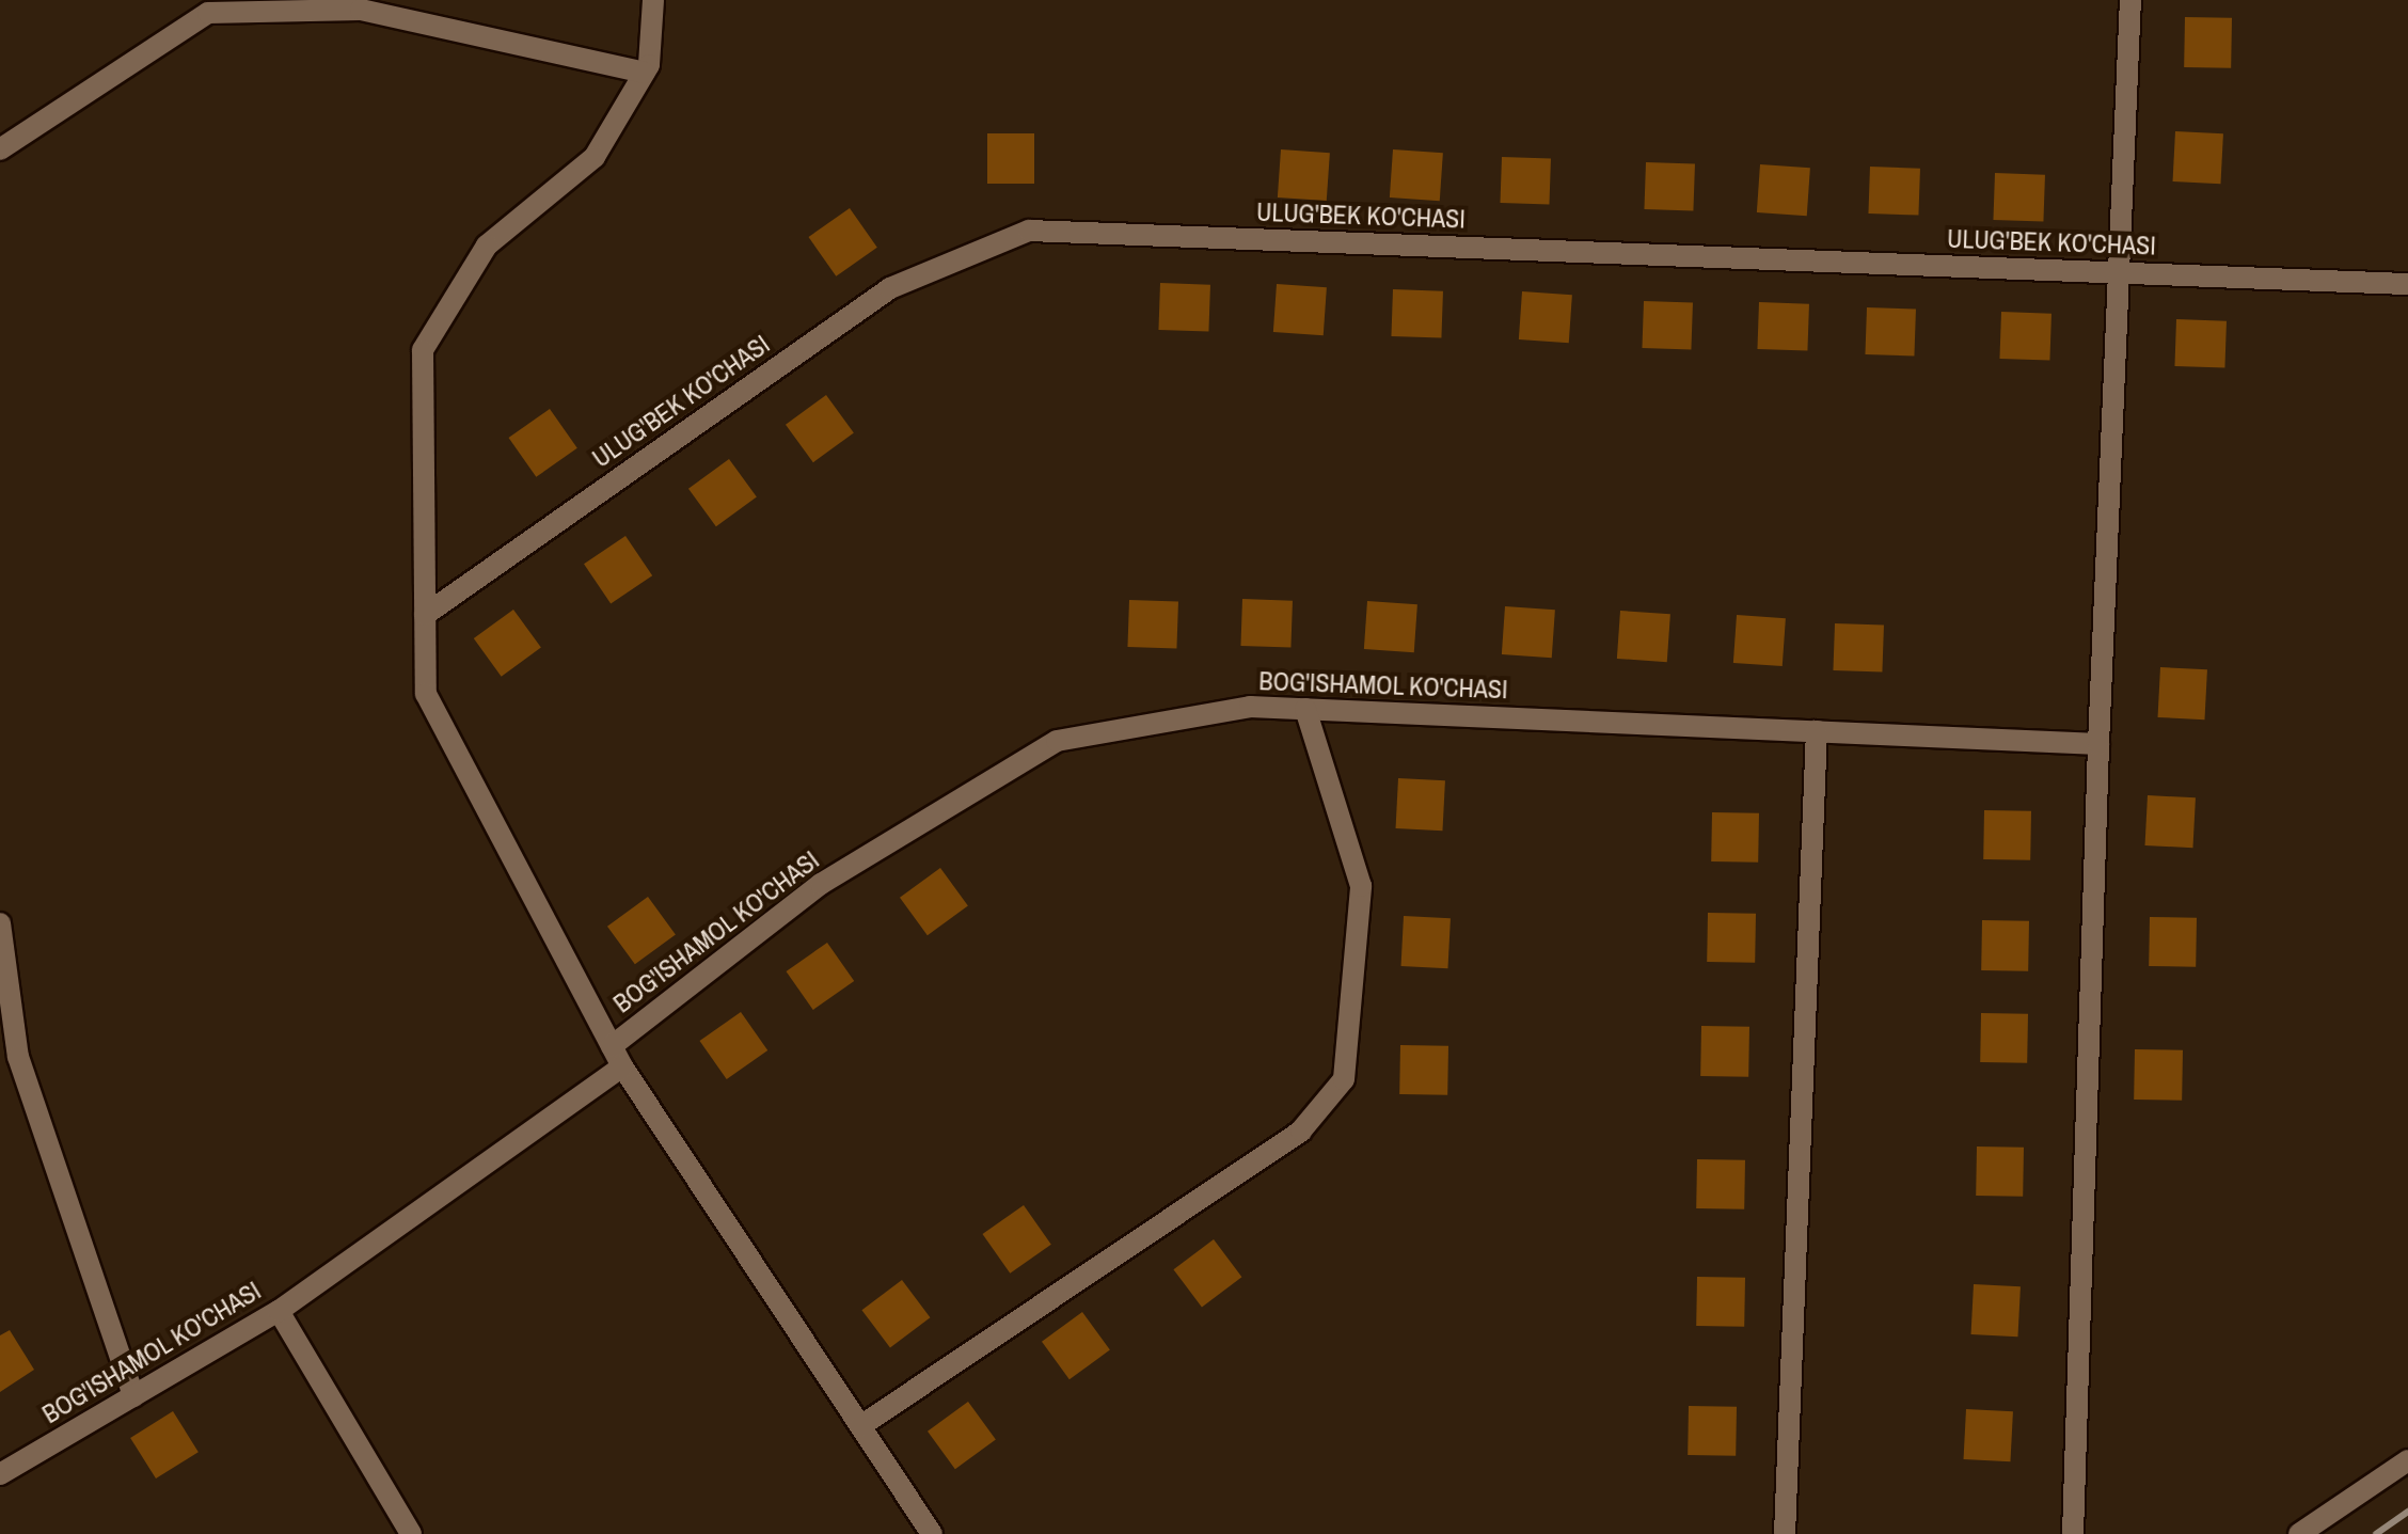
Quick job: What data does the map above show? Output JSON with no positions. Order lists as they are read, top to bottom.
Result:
{
  "streets": {
    "street": ["ULUG'BEK KO'CHASI", "BOG'ISHAMOL KO'CHASI"]
  }
}
